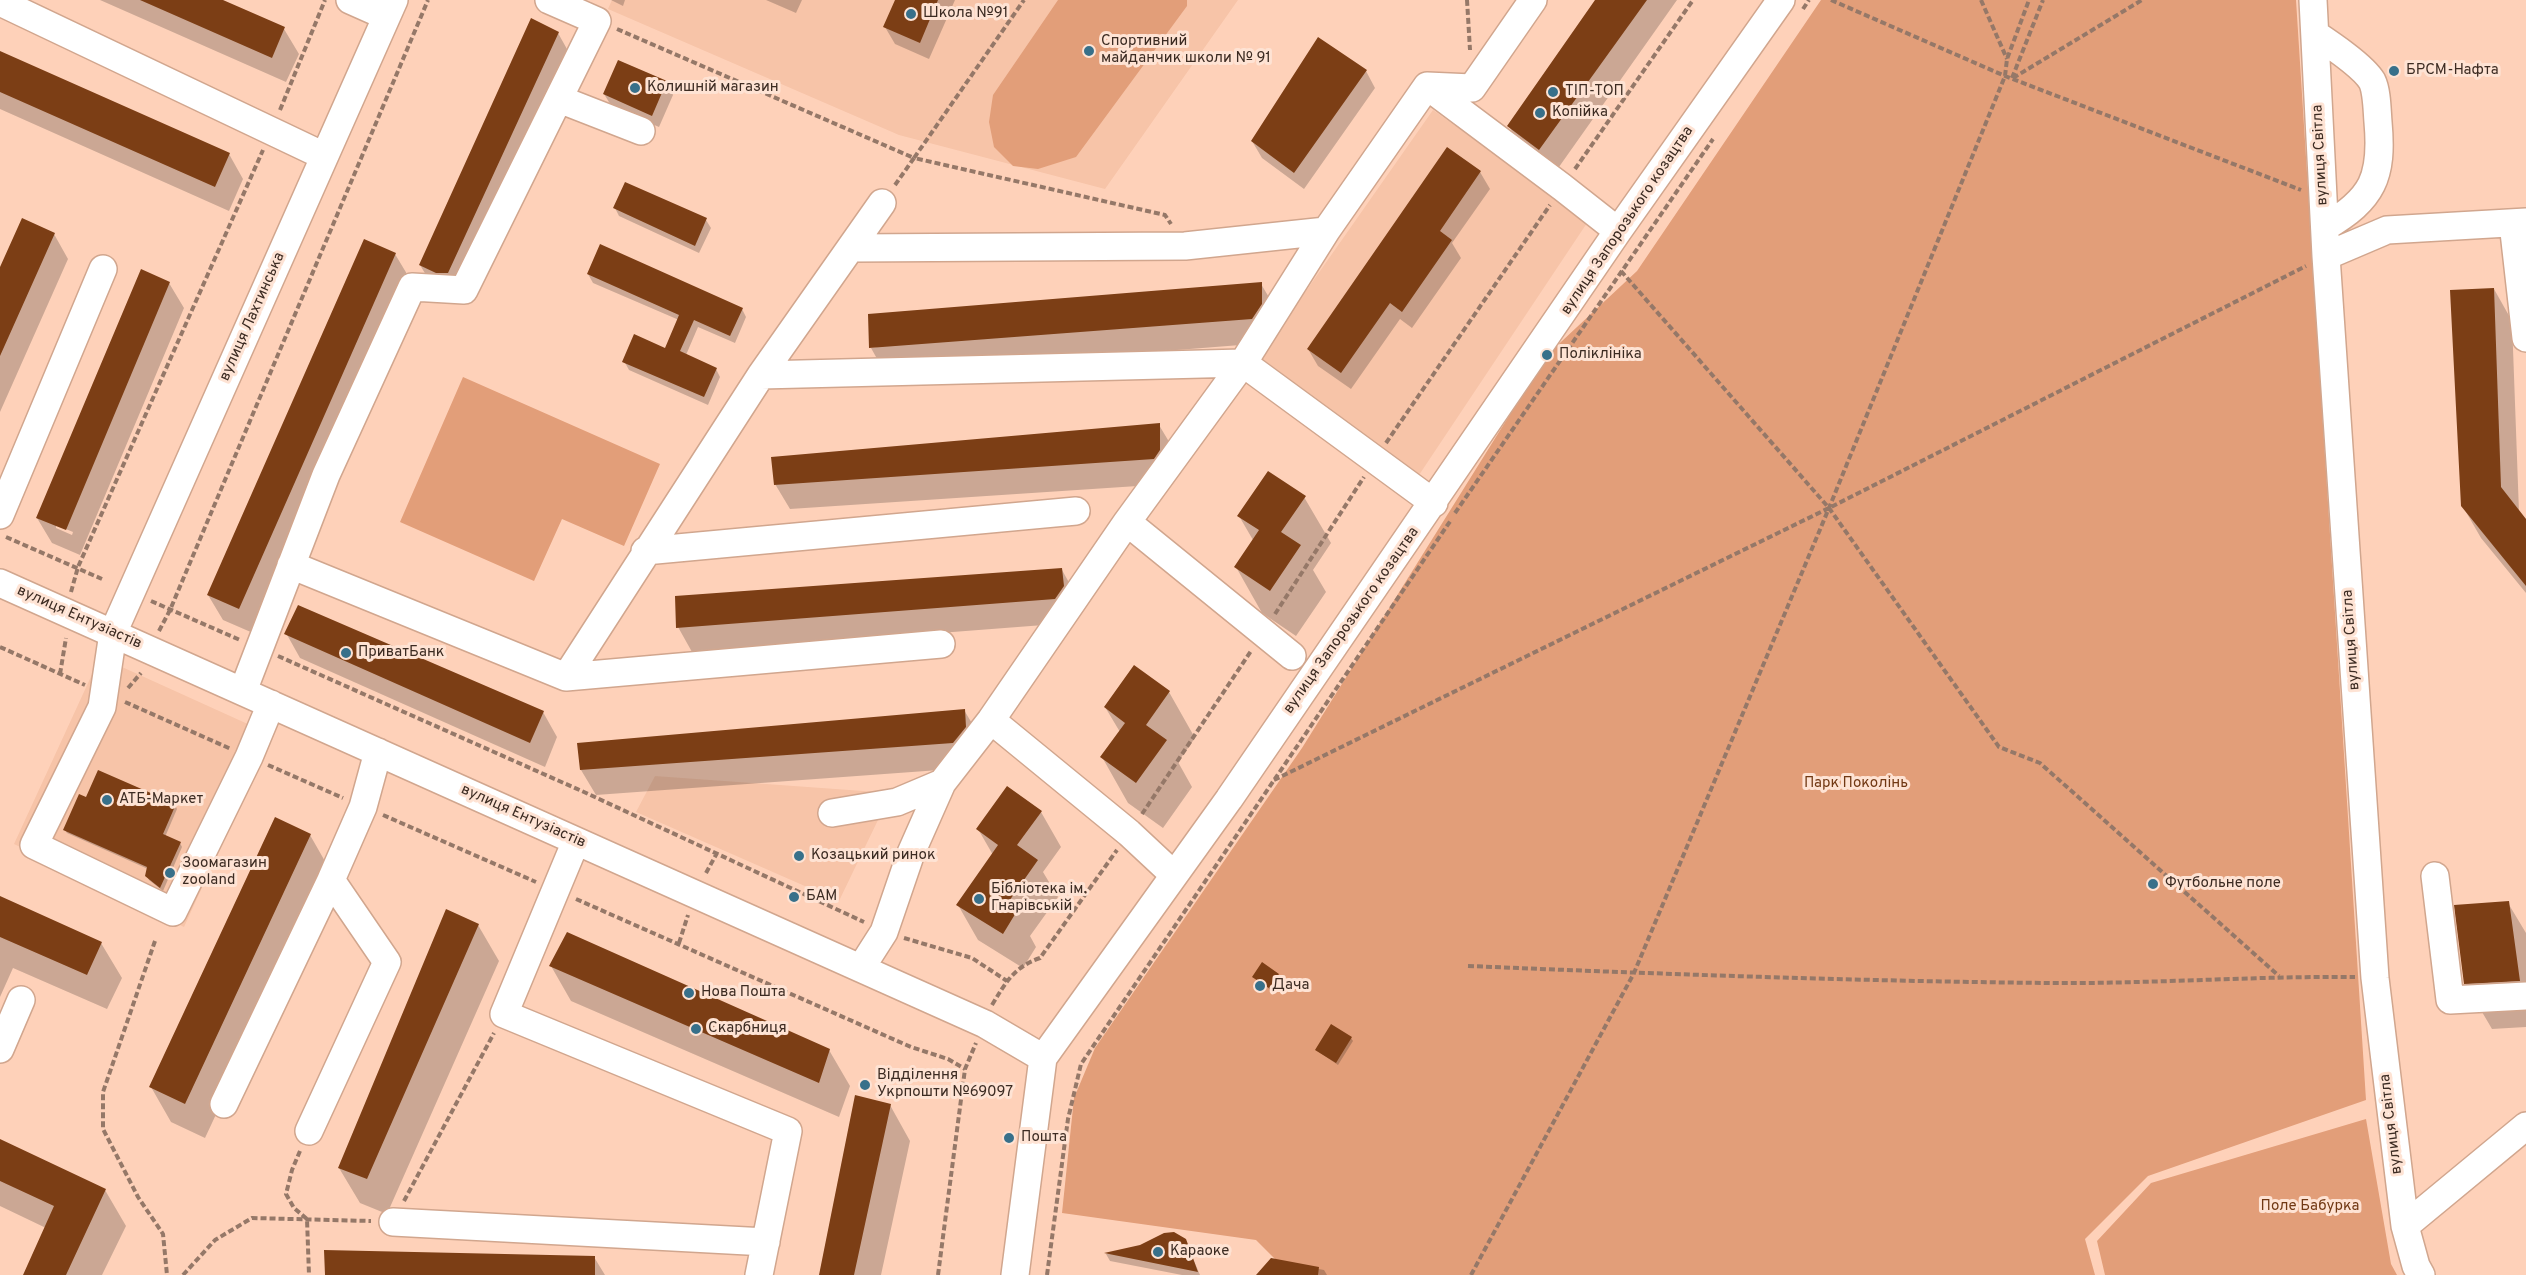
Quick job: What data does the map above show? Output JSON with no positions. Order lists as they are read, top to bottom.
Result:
{
  "streets": {
    "street": [
      "вулиця Світла",
      "вулиця Запорозького козацтва",
      "вулиця Лахтинська",
      "вулиця Ентузіастів"
    ]
  },
  "crossings": [
    ["вулиця Запорозького козацтва", "вулиця Ентузіастів"],
    ["вулиця Лахтинська", "вулиця Ентузіастів"]
  ],
  "parks": ["Парк Поколінь", "Поле Бабурка"],
  "places": [
    "Школа №91",
    "Спортивний майданчик школи № 91",
    "БРСМ-Нафта",
    "Колишній магазин",
    "ТІП-ТОП",
    "Копійка",
    "Поліклініка",
    "ПриватБанк",
    "АТБ-Маркет",
    "Козацький ринок",
    "Зоомагазин zooland",
    "Футбольне поле",
    "БАМ",
    "Бібліотека ім. Гнарівській",
    "Дача",
    "Нова Пошта",
    "Скарбниця",
    "Відділення Укрпошти №69097",
    "Пошта",
    "Караоке"
  ]
}
